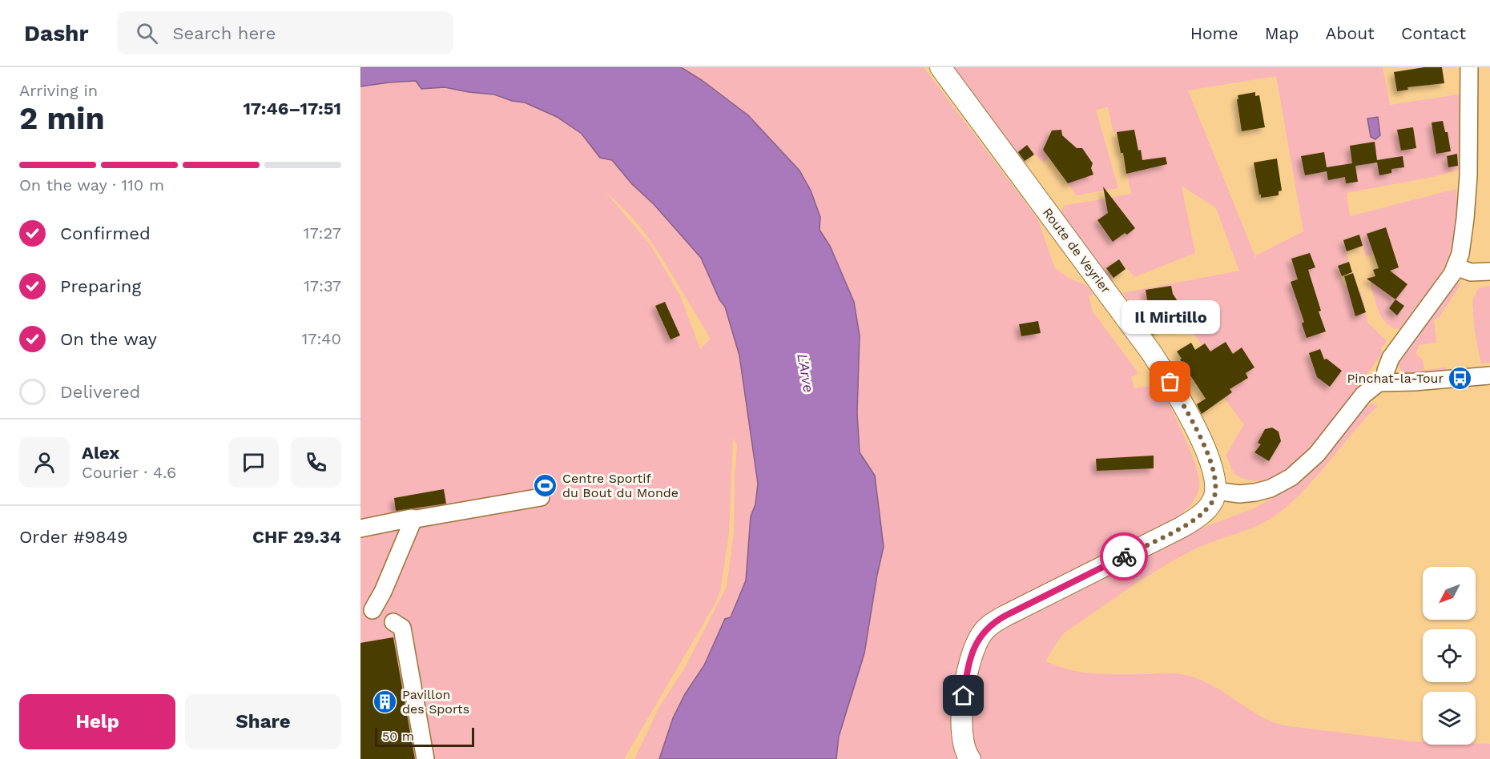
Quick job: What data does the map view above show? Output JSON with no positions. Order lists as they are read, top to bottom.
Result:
{
  "streets": {
    "main road": ["Route de Veyrier"]
  },
  "water": ["L'Arve"],
  "places": {
    "bus stop": ["Pinchat-la-Tour"],
    "other": ["Il Mirtillo"],
    "sports": ["Centre Sportif du Bout du Monde"],
    "building": ["Pavillon des Sports"]
  },
  "scale_bar": "50 m",
  "north": "bottom left",
  "page": {
    "header": "Dashr",
    "search": "Search here",
    "nav": [
      "Home",
      "Map",
      "About",
      "Contact"
    ],
    "heading": ["2 min", "Arriving in", "17:46–17:51"],
    "panel": [
      "Alex",
      "Courier · 4.6",
      "Order #9849",
      "CHF 29.34"
    ],
    "bar": "On the way · 110 m",
    "list": [
      ["Confirmed", "17:27"],
      ["Preparing", "17:37"],
      ["On the way", "17:40"],
      "Delivered"
    ],
    "bubble": "Il Mirtillo",
    "buttons": ["Help", "Share"],
    "scale": "50 m"
  }
}
